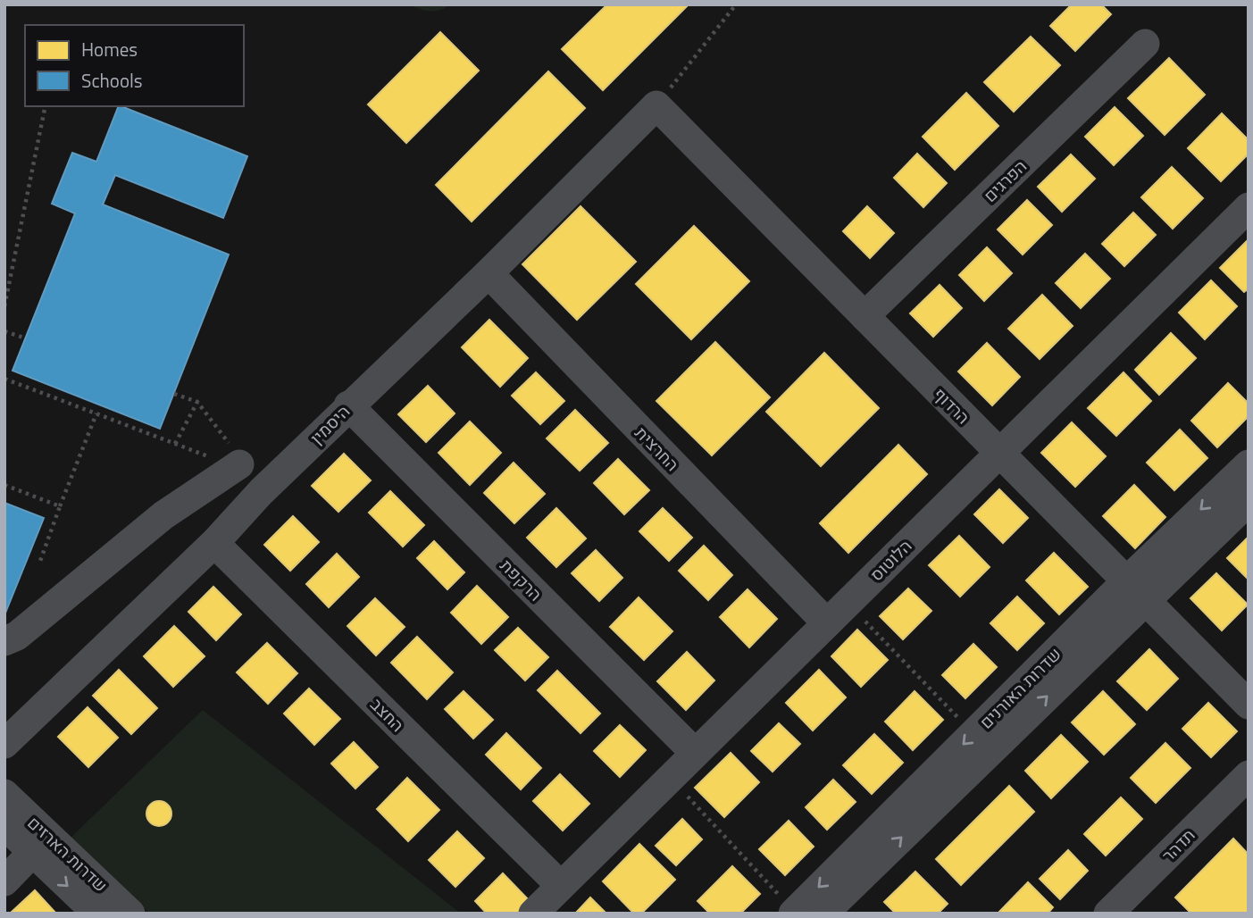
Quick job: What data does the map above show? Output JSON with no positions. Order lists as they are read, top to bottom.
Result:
{
  "streets": {
    "street": [
      "הפרגים",
      "הרדוף",
      "היסמין",
      "החרצית",
      "הלוטוס",
      "הרקפת",
      "שדרות האורנים",
      "החצב",
      "תדהר",
      "שדרות הארזים"
    ]
  },
  "crossings": [
    ["הפרגים", "הרדוף"],
    ["הרדוף", "היסמין"],
    ["הרדוף", "הלוטוס"],
    ["הרדוף", "שדרות האורנים"],
    ["היסמין", "החרצית"],
    ["היסמין", "הרקפת"],
    ["היסמין", "החצב"],
    ["החרצית", "הלוטוס"],
    ["הלוטוס", "הרקפת"],
    ["הלוטוס", "החצב"]
  ],
  "legend": ["Homes", "Schools"]
}
